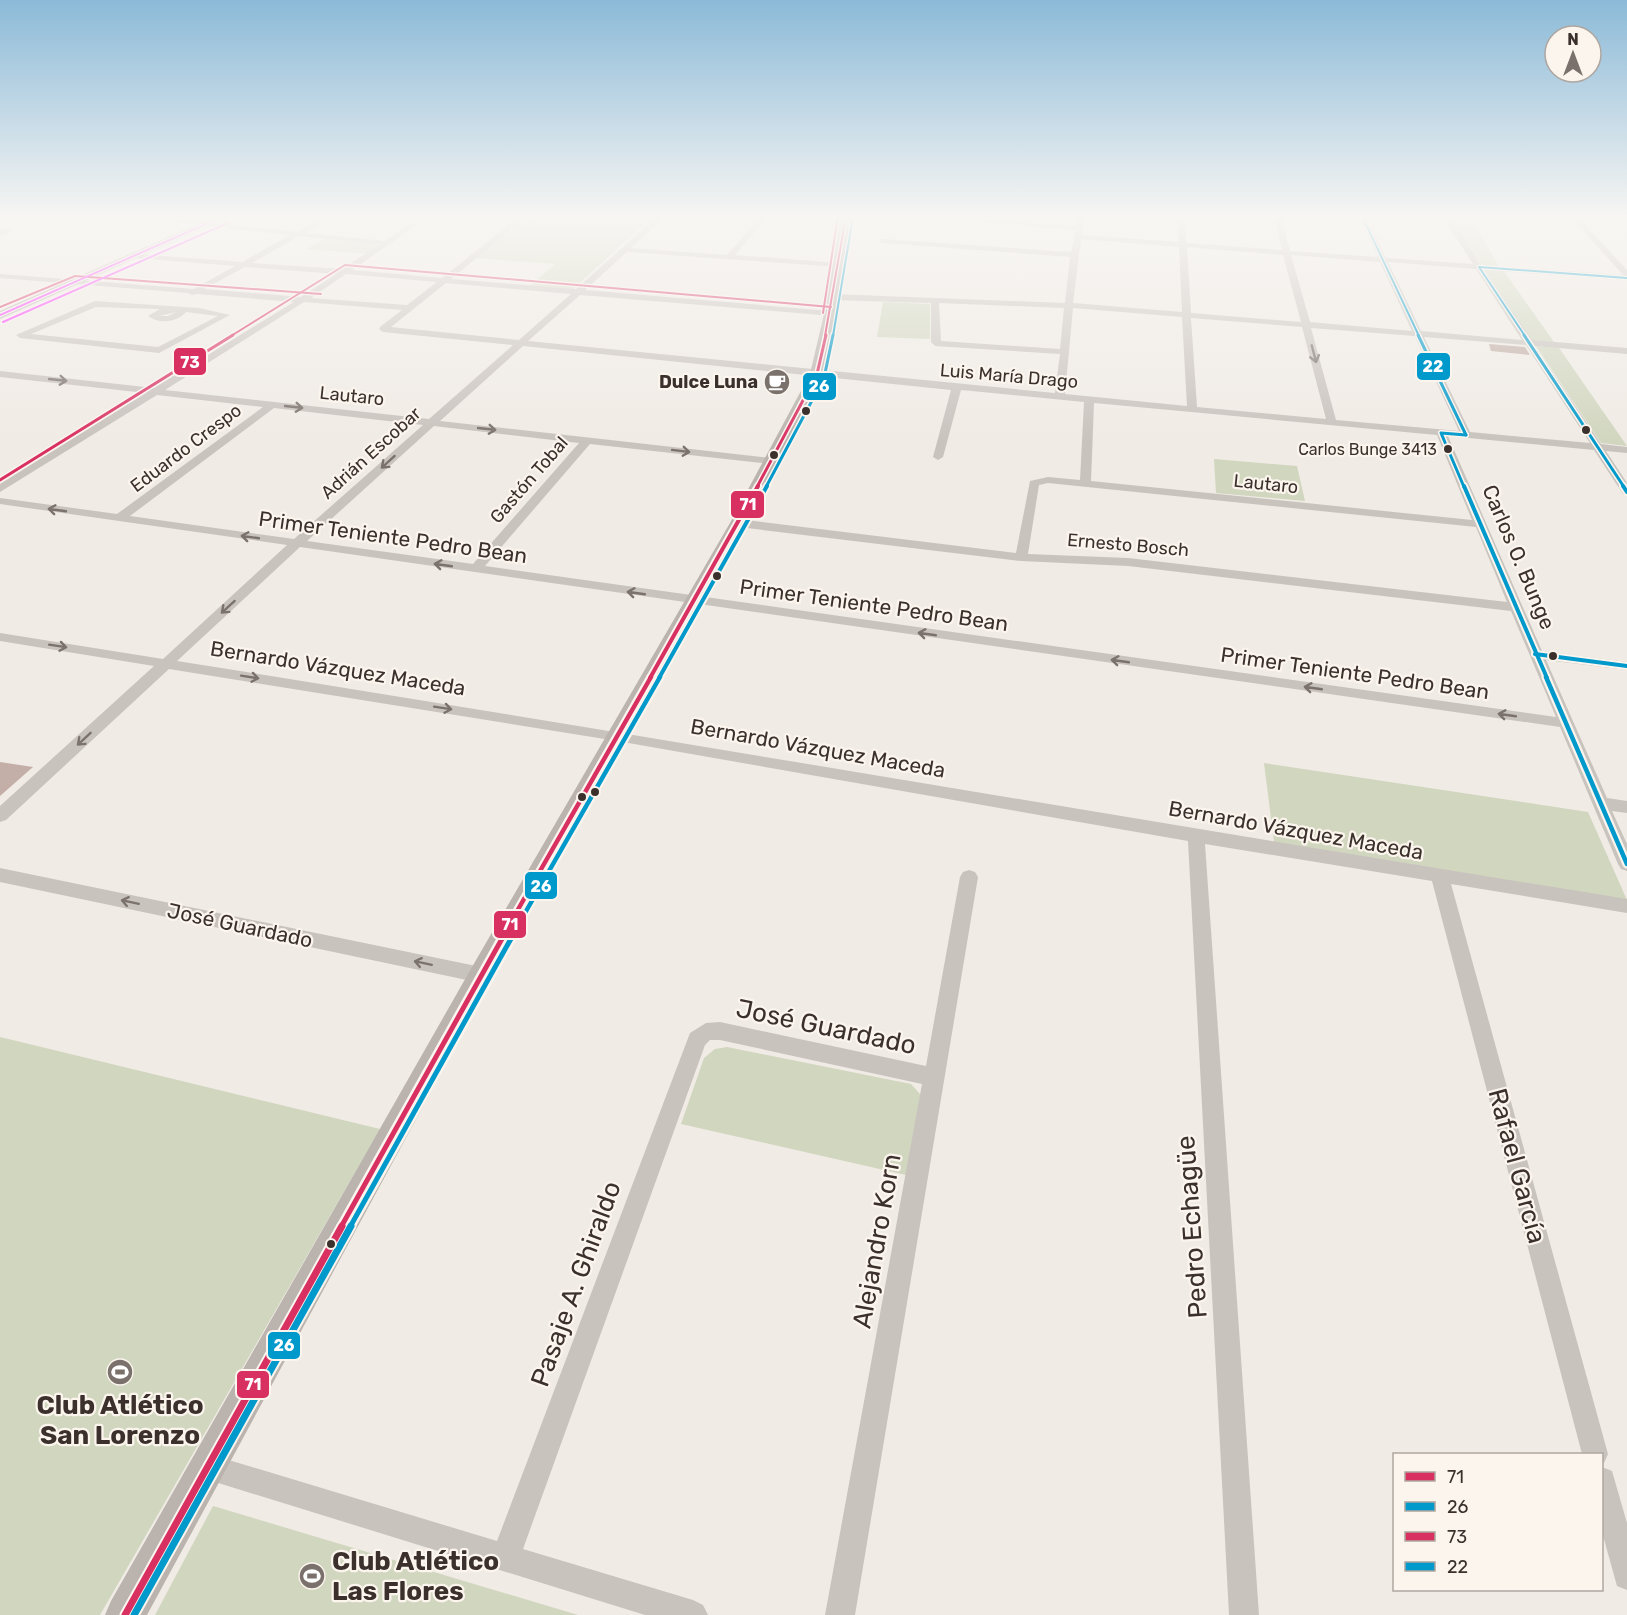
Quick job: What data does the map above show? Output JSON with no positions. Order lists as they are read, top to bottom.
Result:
{
  "streets": {
    "street": [
      "Luis María Drago",
      "Lautaro",
      "Eduardo Crespo",
      "Adrián Escobar",
      "Gastón Tobal",
      "Primer Teniente Pedro Bean",
      "Ernesto Bosch",
      "Carlos O. Bunge",
      "Bernardo Vázquez Maceda",
      "José Guardado",
      "Rafael García",
      "Pedro Echagüe",
      "Alejandro Korn",
      "Pasaje A. Ghiraldo"
    ]
  },
  "crossings": [
    ["Luis María Drago", "Adrián Escobar"],
    ["Luis María Drago", "Carlos O. Bunge"],
    ["Lautaro", "Eduardo Crespo"],
    ["Lautaro", "Adrián Escobar"],
    ["Lautaro", "Gastón Tobal"],
    ["Lautaro", "Ernesto Bosch"],
    ["Lautaro", "Carlos O. Bunge"],
    ["Eduardo Crespo", "Primer Teniente Pedro Bean"],
    ["Adrián Escobar", "Primer Teniente Pedro Bean"],
    ["Adrián Escobar", "Bernardo Vázquez Maceda"],
    ["Gastón Tobal", "Primer Teniente Pedro Bean"],
    ["Primer Teniente Pedro Bean", "Carlos O. Bunge"],
    ["Ernesto Bosch", "Carlos O. Bunge"],
    ["Bernardo Vázquez Maceda", "Rafael García"],
    ["Bernardo Vázquez Maceda", "Pedro Echagüe"],
    ["José Guardado", "Alejandro Korn"],
    ["José Guardado", "Pasaje A. Ghiraldo"]
  ],
  "one_way": [
    "Lautaro",
    "Adrián Escobar",
    "Primer Teniente Pedro Bean",
    "Bernardo Vázquez Maceda",
    "José Guardado"
  ],
  "places": {
    "cafe": ["Dulce Luna"],
    "other": ["Carlos Bunge 3413"],
    "sports": ["Club Atlético San Lorenzo", "Club Atlético Las Flores"]
  },
  "lines": [
    "transit line 71",
    "transit line 26",
    "transit line 73",
    "transit line 22"
  ],
  "legend": [
    "71",
    "26",
    "73",
    "22"
  ],
  "north": "top"
}
